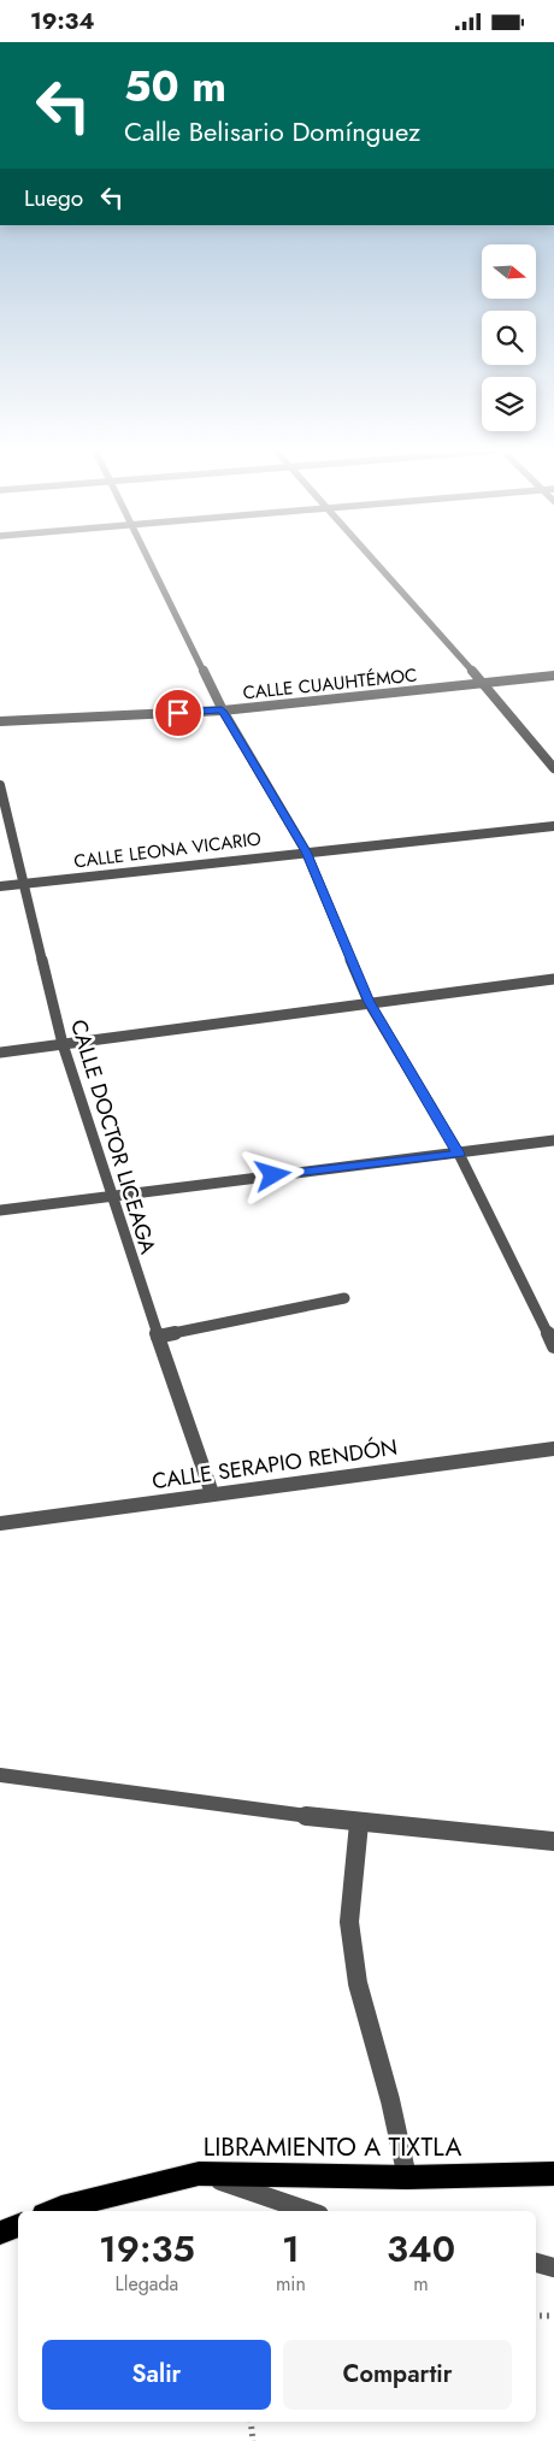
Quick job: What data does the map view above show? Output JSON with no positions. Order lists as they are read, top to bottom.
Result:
{
  "streets": {
    "main road": ["LIBRAMIENTO A TIXTLA"],
    "street": [
      "CALLE CUAUHTÉMOC",
      "CALLE LEONA VICARIO",
      "CALLE DOCTOR LICEAGA",
      "CALLE SERAPIO RENDÓN"
    ]
  },
  "crossings": [
    ["CALLE LEONA VICARIO", "CALLE DOCTOR LICEAGA"],
    ["CALLE DOCTOR LICEAGA", "CALLE SERAPIO RENDÓN"]
  ],
  "north": "right",
  "page": {
    "status": "19:34",
    "turn": ["50 m", "Calle Belisario Domínguez"],
    "then": "Luego",
    "eta": [
      "19:35",
      "Llegada",
      "1",
      "min",
      "340",
      "m"
    ],
    "buttons": ["Salir", "Compartir"]
  }
}
